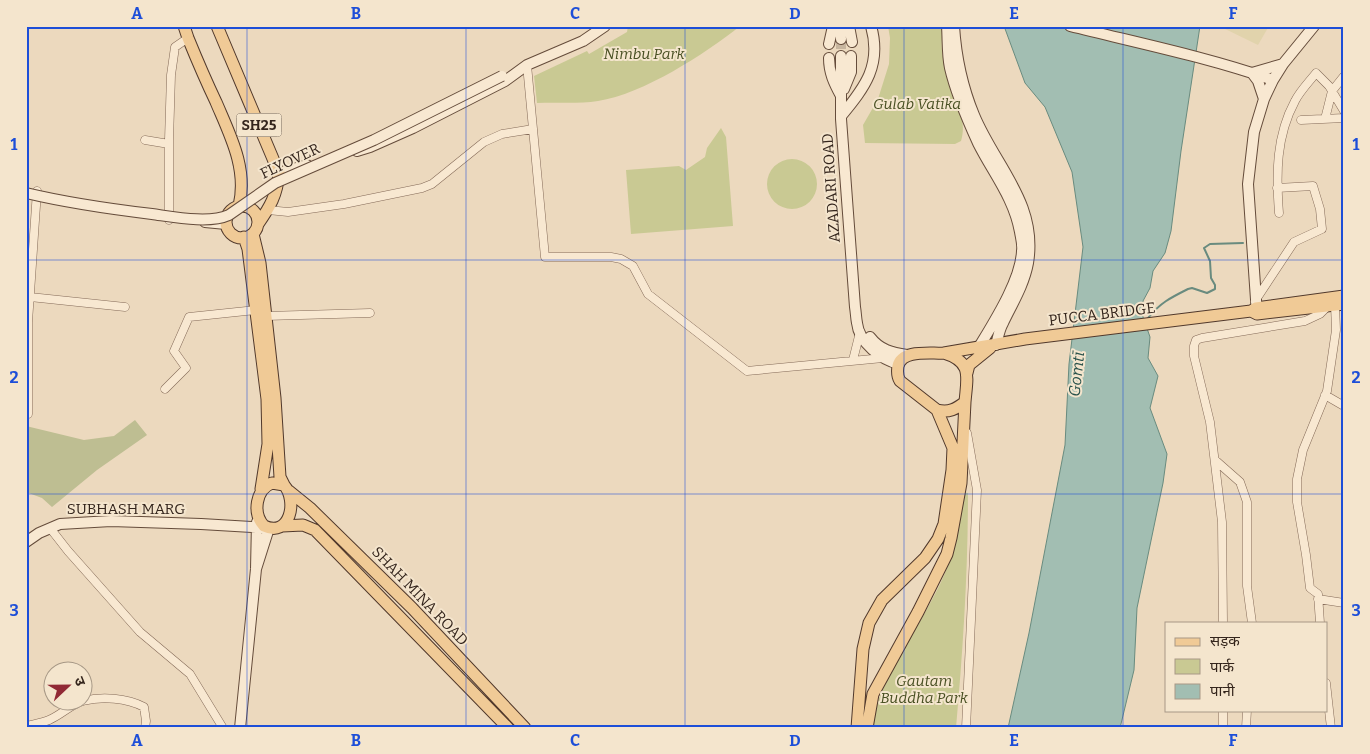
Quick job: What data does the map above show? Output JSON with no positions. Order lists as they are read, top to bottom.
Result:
{
  "streets": {
    "main road": [
      "SH25",
      "FLYOVER",
      "AZADARI ROAD",
      "PUCCA BRIDGE",
      "SUBHASH MARG",
      "SHAH MINA ROAD"
    ]
  },
  "crossings": [
    ["SUBHASH MARG", "SHAH MINA ROAD"]
  ],
  "water": ["Gomtī"],
  "parks": ["Nimbu Park", "Gulab Vatika", "Gautam Buddha Park"],
  "legend": ["सड़क", "पार्क", "पानी"],
  "north": "right",
  "grid": {
    "columns": [
      "A",
      "B",
      "C",
      "D",
      "E",
      "F"
    ],
    "rows": ["1", "2", "3"]
  }
}
